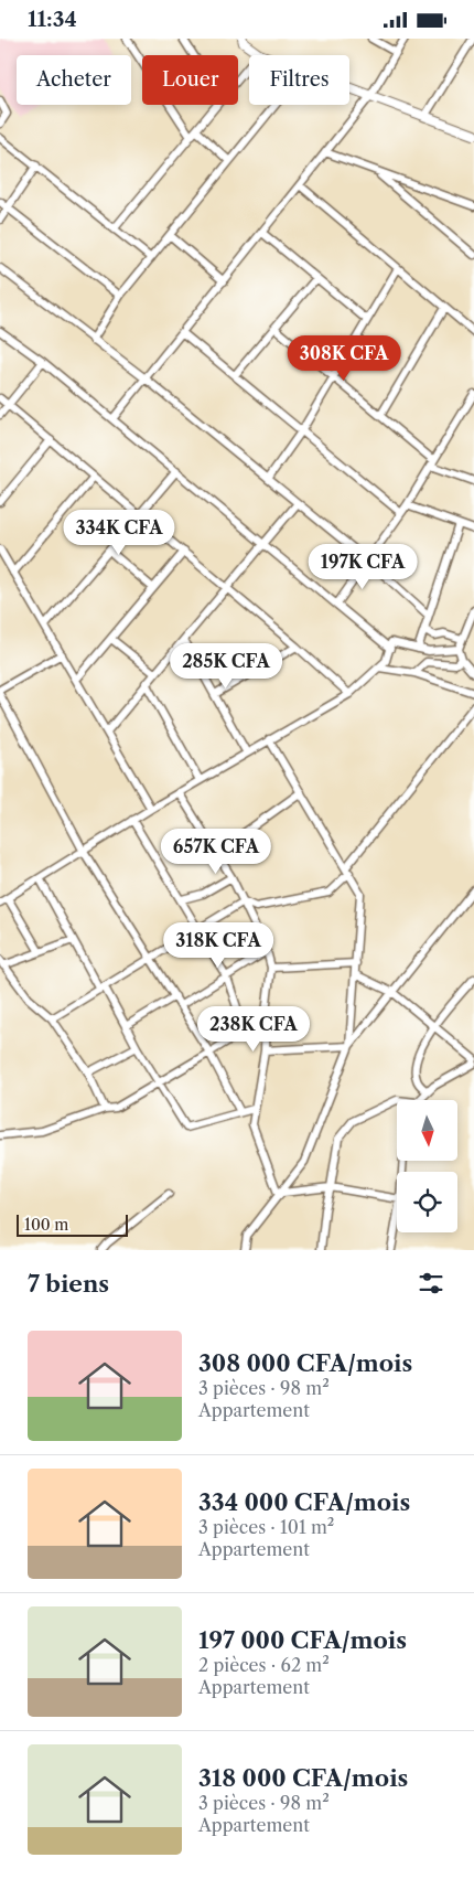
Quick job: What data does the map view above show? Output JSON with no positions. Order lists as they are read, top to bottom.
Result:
{
  "scale_bar": "100 m",
  "north": "bottom",
  "page": {
    "status": "11:34",
    "chip": ["Acheter", "Louer", "Filtres"],
    "price": [
      "308K CFA",
      "334K CFA",
      "197K CFA",
      "285K CFA",
      "657K CFA",
      "318K CFA",
      "238K CFA"
    ],
    "scale": "100 m",
    "heading": "7 biens",
    "list": [
      {
        "name": "308 000 CFA/mois",
        "note": "3 pièces · 98 m² · Appartement"
      },
      {
        "name": "334 000 CFA/mois",
        "note": "3 pièces · 101 m² · Appartement"
      },
      {
        "name": "197 000 CFA/mois",
        "note": "2 pièces · 62 m² · Appartement"
      },
      {
        "name": "318 000 CFA/mois",
        "note": "3 pièces · 98 m² · Appartement"
      }
    ]
  }
}
